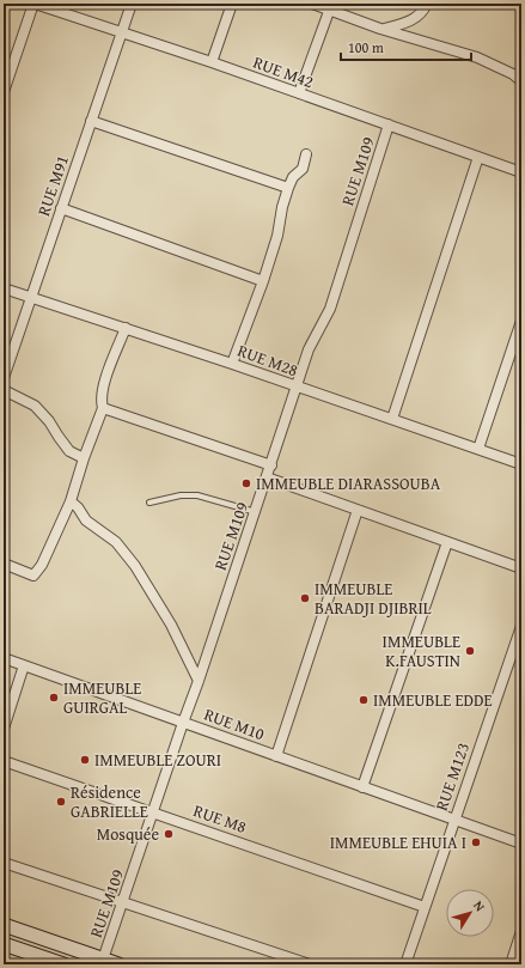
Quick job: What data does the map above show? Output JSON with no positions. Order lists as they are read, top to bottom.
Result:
{
  "streets": {
    "street": [
      "RUE M42",
      "RUE M109",
      "RUE M91",
      "RUE M28",
      "RUE M10",
      "RUE M123",
      "RUE M8"
    ]
  },
  "crossings": [
    ["RUE M42", "RUE M109"],
    ["RUE M42", "RUE M91"],
    ["RUE M109", "RUE M28"],
    ["RUE M109", "RUE M10"],
    ["RUE M109", "RUE M8"],
    ["RUE M91", "RUE M28"],
    ["RUE M10", "RUE M123"],
    ["RUE M123", "RUE M8"]
  ],
  "places": [
    "IMMEUBLE DIARASSOUBA",
    "IMMEUBLE BARADJI DJIBRIL",
    "IMMEUBLE K.FAUSTIN",
    "IMMEUBLE GUIRGAL",
    "IMMEUBLE EDDE",
    "IMMEUBLE ZOURI",
    "Résidence GABRIELLE",
    "Mosquée",
    "IMMEUBLE EHUIA I"
  ],
  "scale_bar": "100 m",
  "north": "top right"
}
